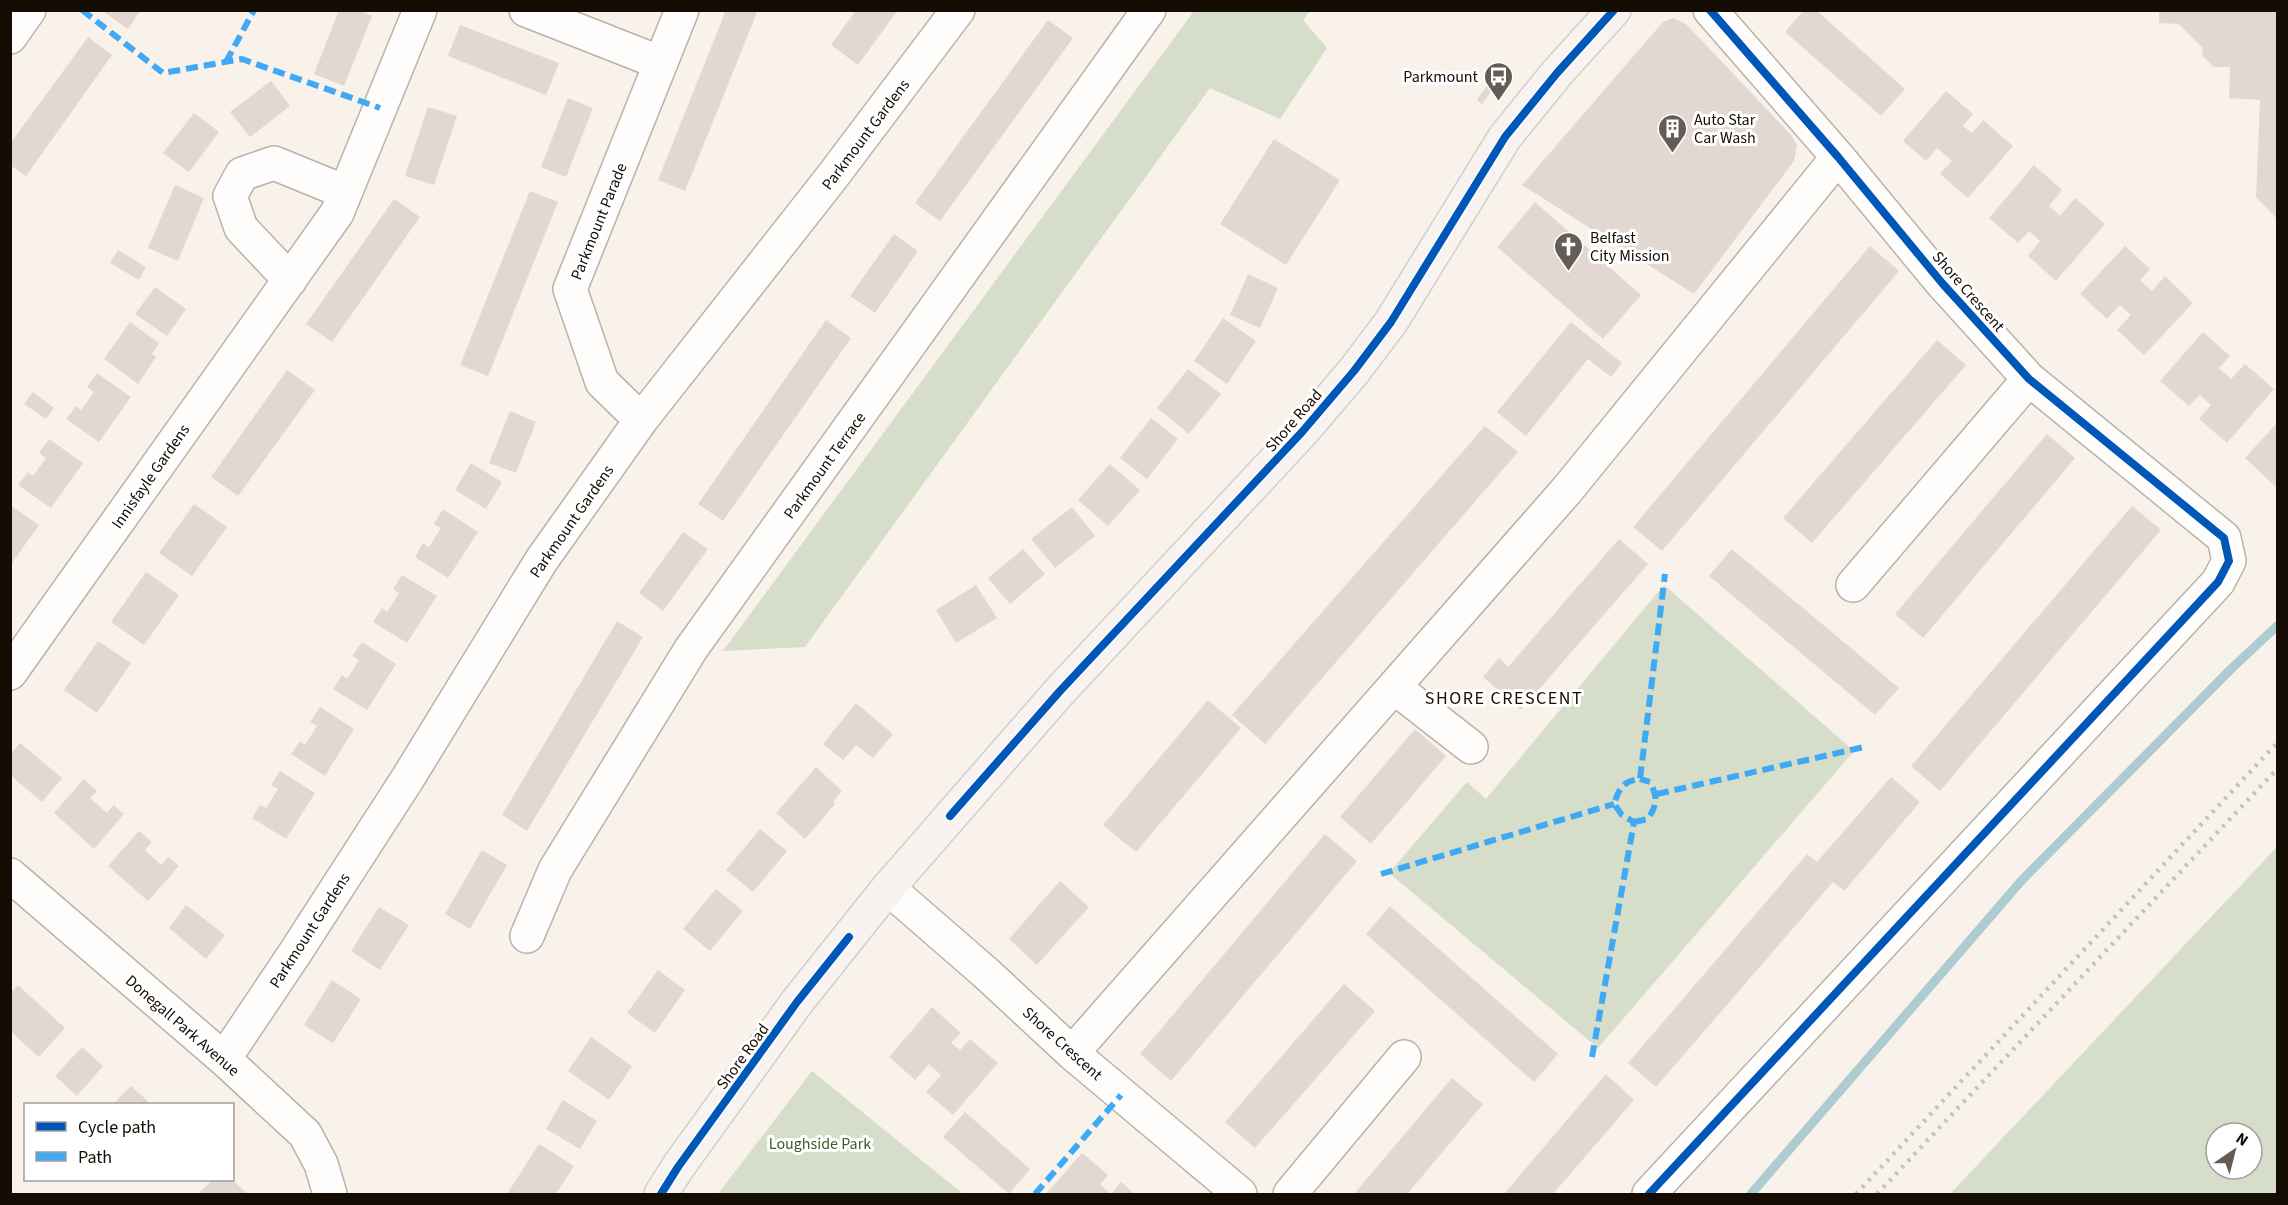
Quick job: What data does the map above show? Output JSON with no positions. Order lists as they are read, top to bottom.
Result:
{
  "streets": {
    "main road": ["Shore Road"],
    "street": [
      "Parkmount Gardens",
      "Parkmount Parade",
      "Shore Crescent",
      "Parkmount Terrace",
      "Innisfayle Gardens",
      "Donegall Park Avenue"
    ]
  },
  "crossings": [
    ["Parkmount Gardens", "Parkmount Parade"],
    ["Parkmount Gardens", "Donegall Park Avenue"],
    ["Shore Crescent", "Shore Road"]
  ],
  "districts": ["SHORE CRESCENT"],
  "parks": ["Loughside Park"],
  "places": {
    "bus stop": ["Parkmount"],
    "building": ["Auto Star Car Wash"],
    "church": ["Belfast City Mission"]
  },
  "legend": ["Cycle path", "Path"],
  "north": "top right"
}
